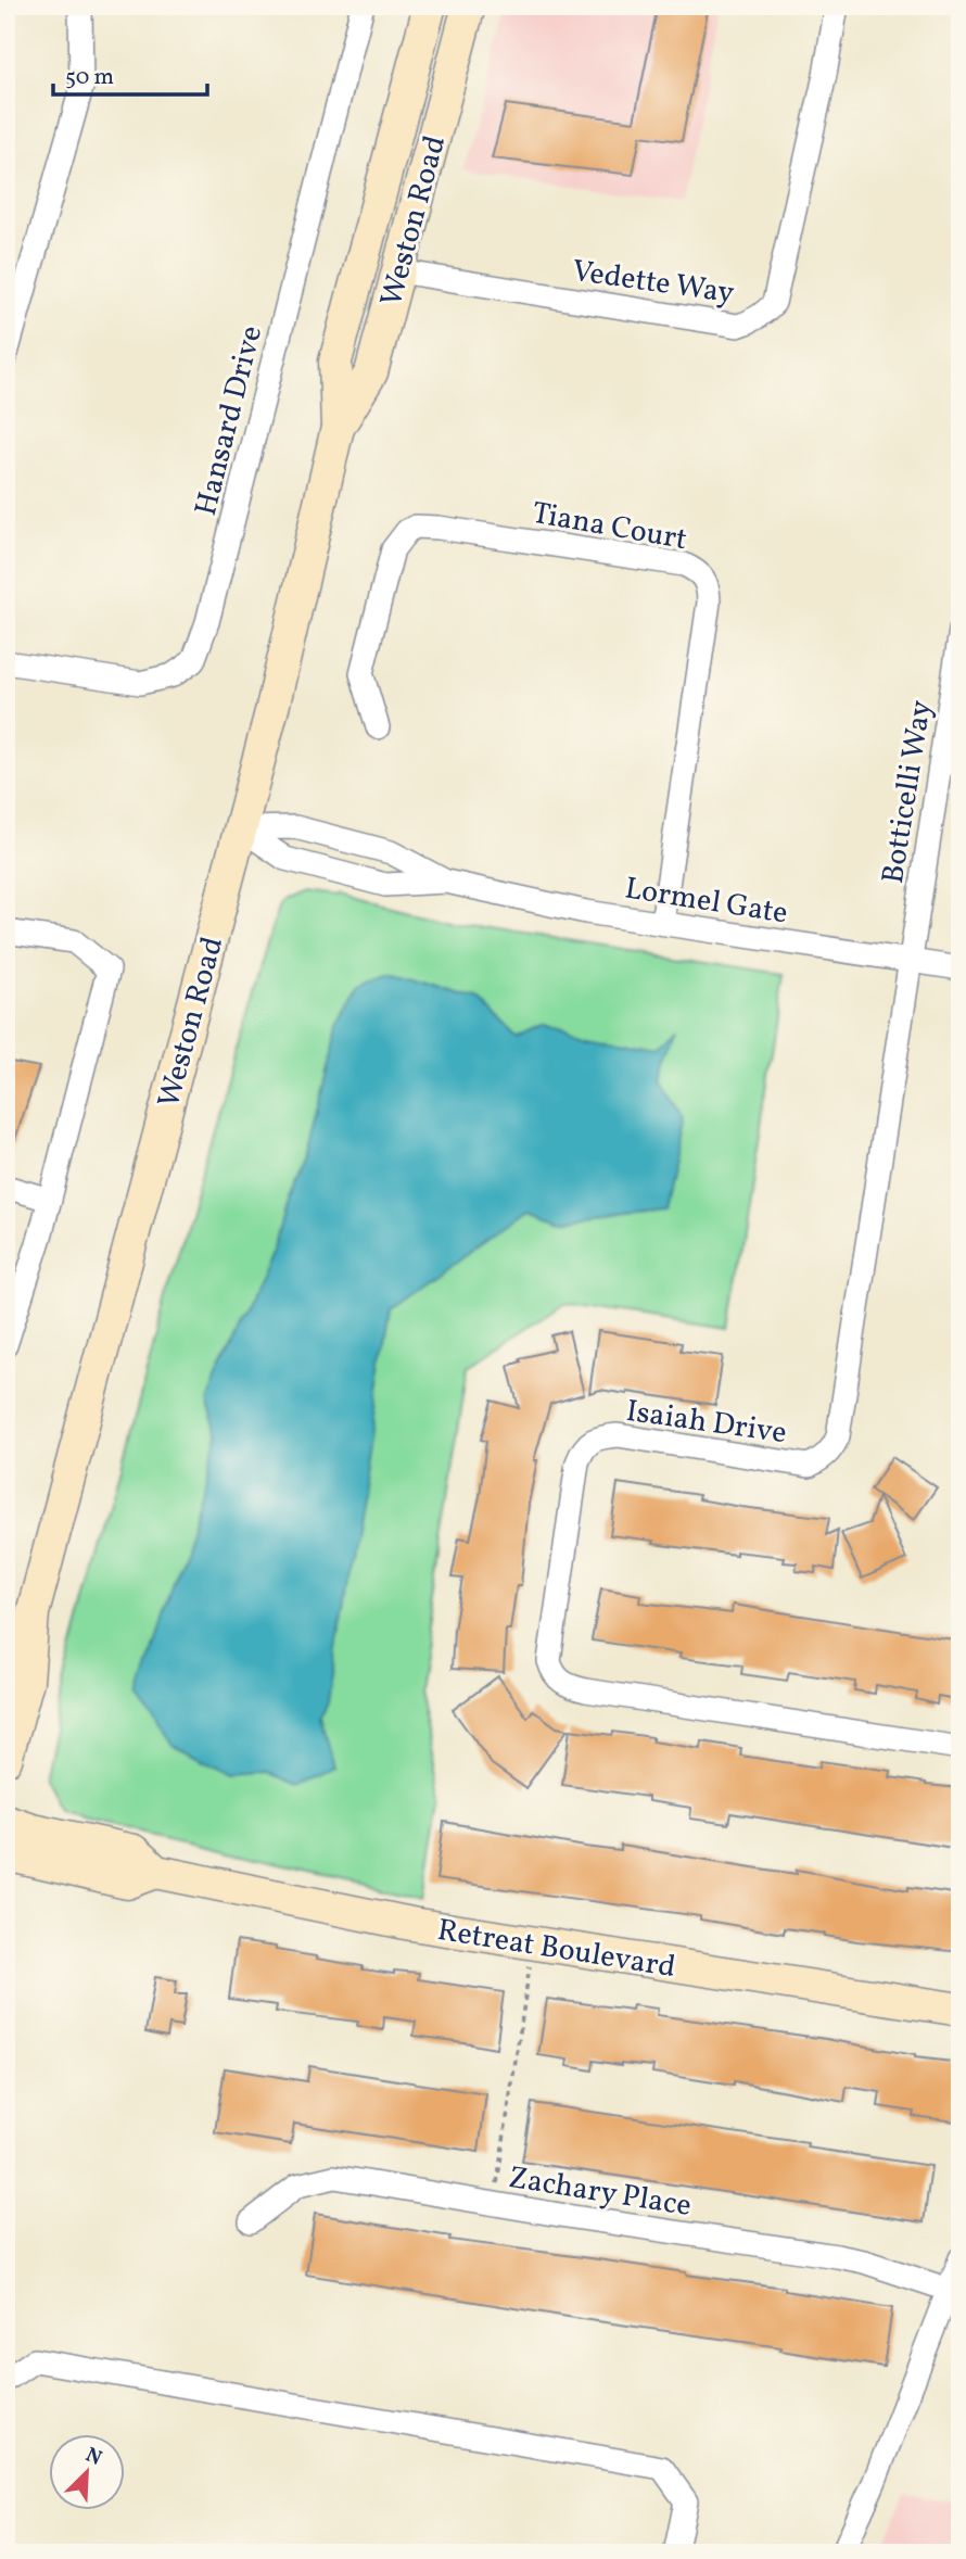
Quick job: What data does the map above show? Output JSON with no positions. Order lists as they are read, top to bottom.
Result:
{
  "streets": {
    "main road": ["Weston Road", "Retreat Boulevard"],
    "street": [
      "Vedette Way",
      "Hansard Drive",
      "Tiana Court",
      "Botticelli Way",
      "Lormel Gate",
      "Isaiah Drive",
      "Zachary Place"
    ]
  },
  "crossings": [
    ["Weston Road", "Vedette Way"],
    ["Weston Road", "Lormel Gate"],
    ["Tiana Court", "Lormel Gate"],
    ["Botticelli Way", "Lormel Gate"],
    ["Botticelli Way", "Isaiah Drive"],
    ["Lormel Gate", "Isaiah Drive"]
  ],
  "scale_bar": "50 m",
  "north": "top right"
}
